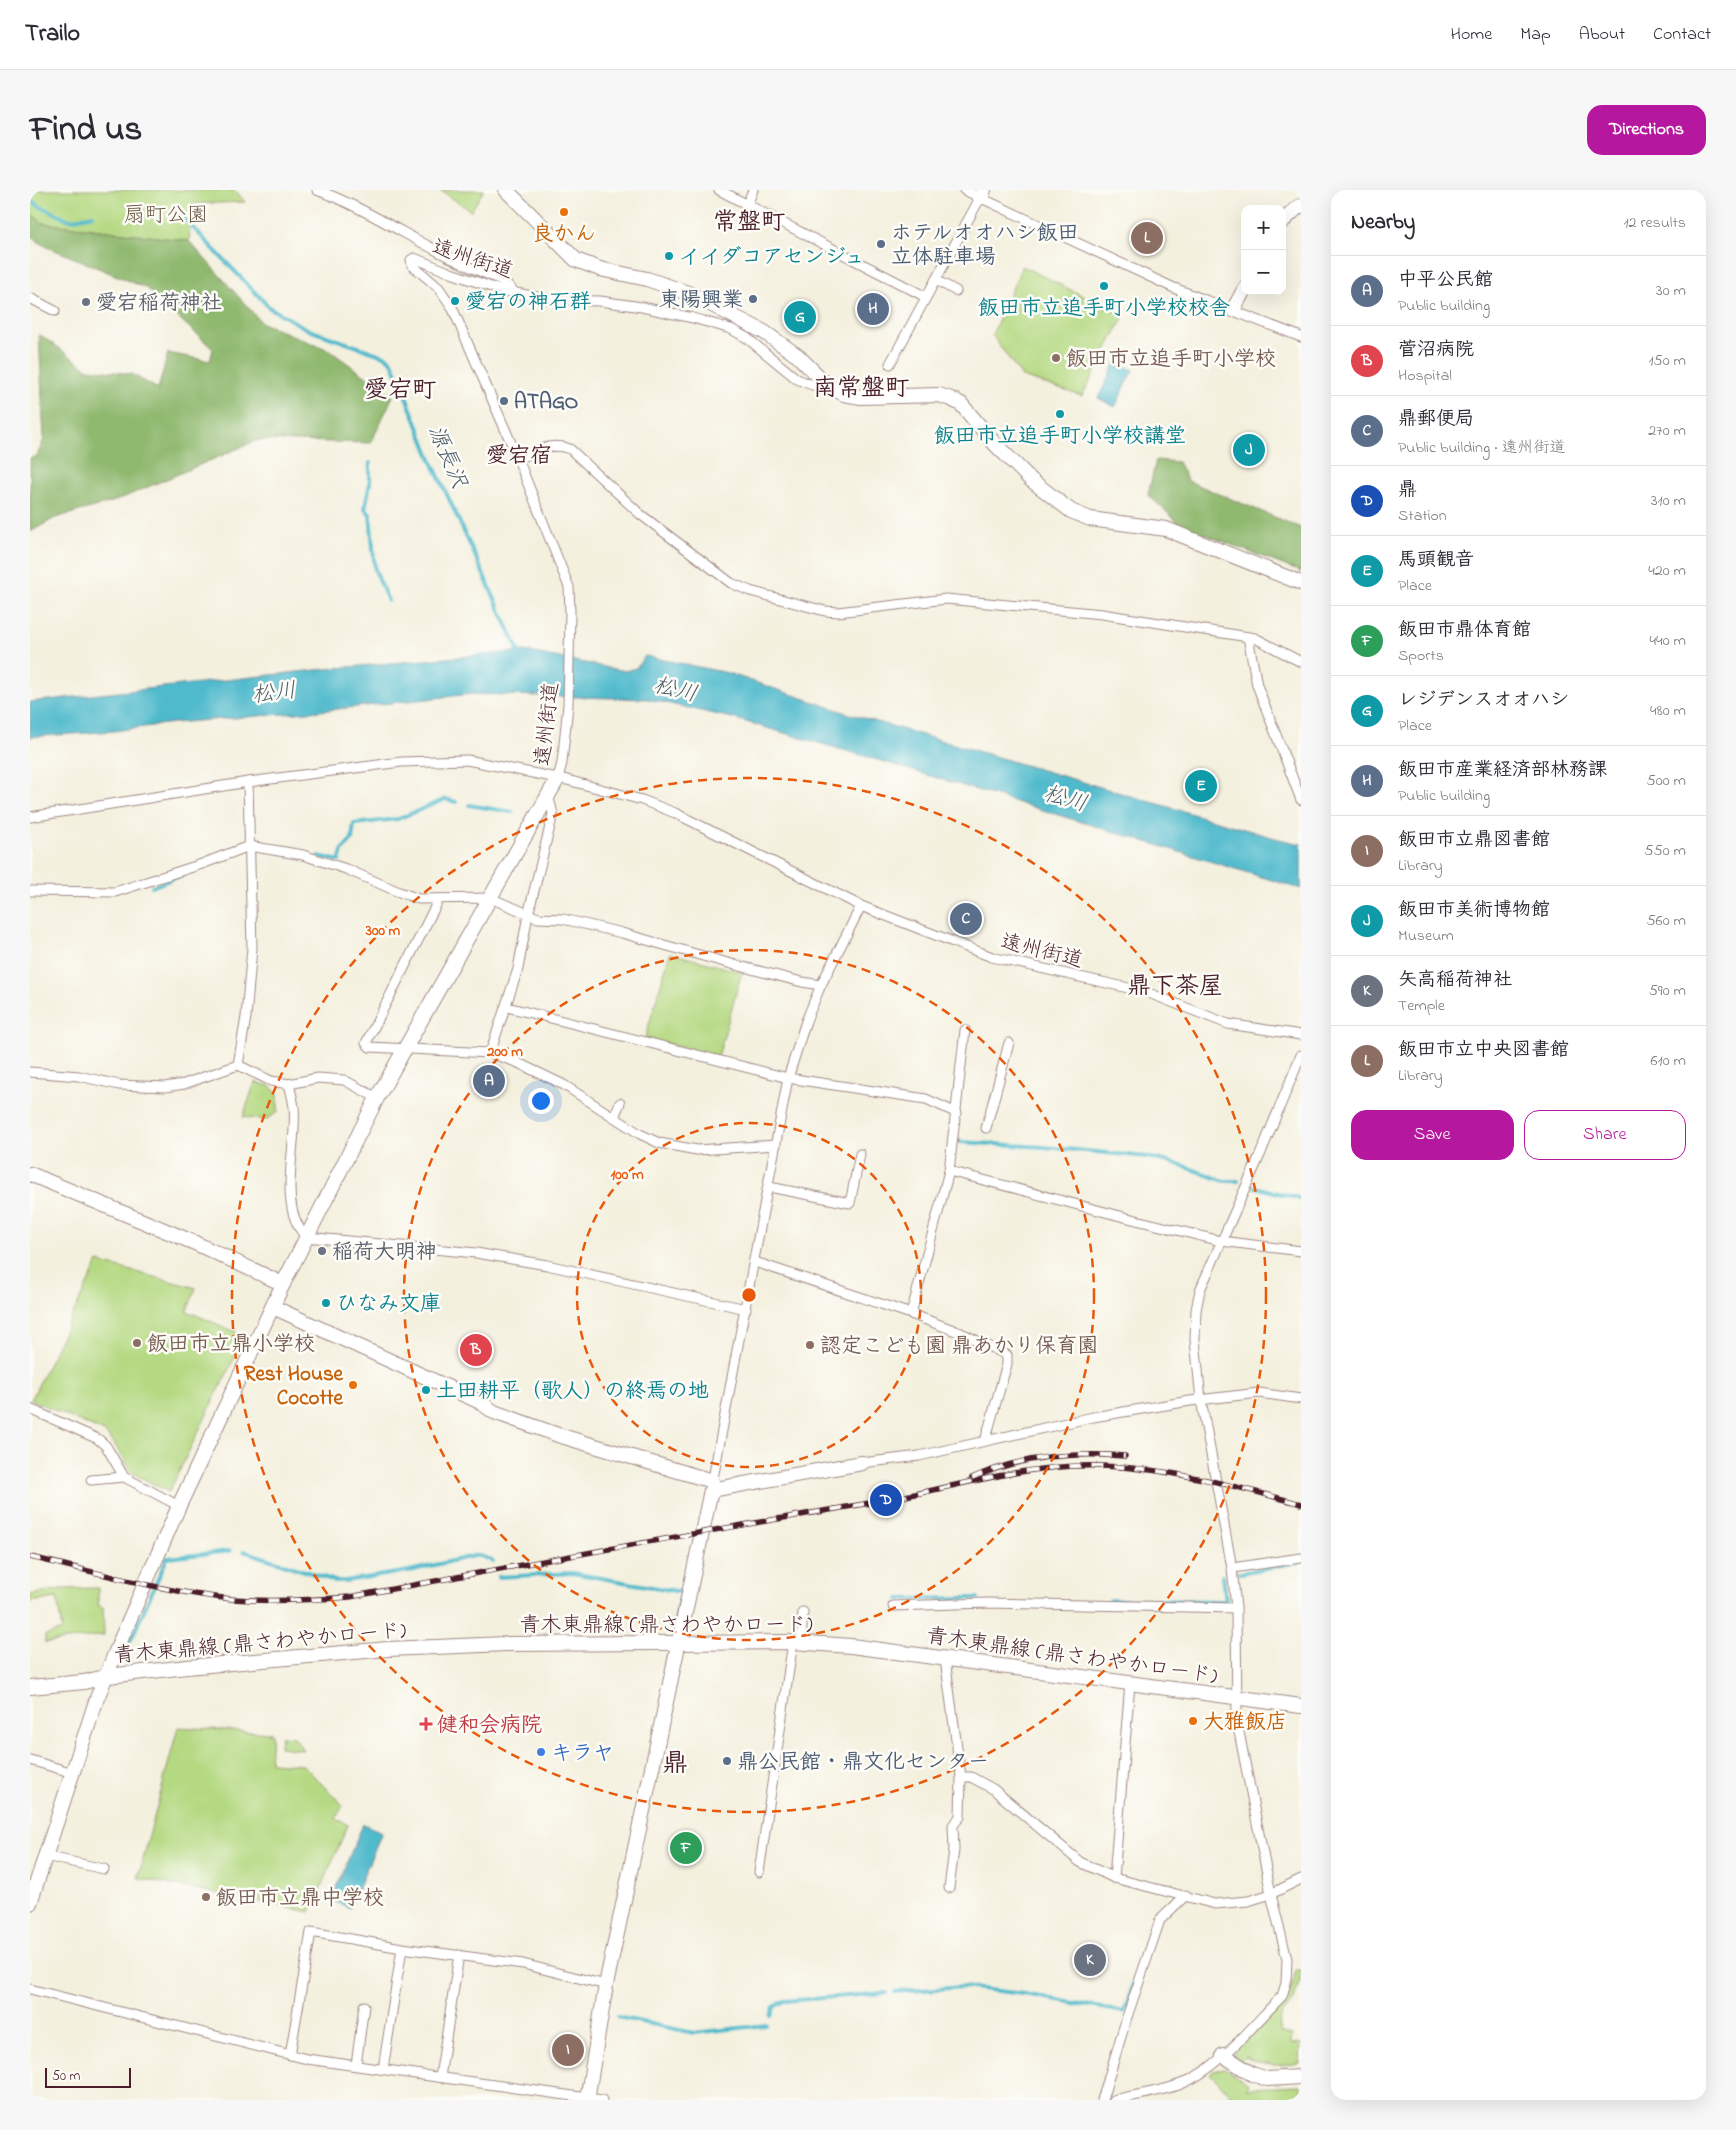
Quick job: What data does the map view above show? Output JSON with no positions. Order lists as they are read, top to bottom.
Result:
{
  "streets": {
    "street": ["遠州街道", "青木東鼎線 (鼎さわやかロード)"]
  },
  "districts": [
    "常盤町",
    "南常盤町",
    "愛宕町",
    "愛宕宿",
    "鼎下茶屋",
    "鼎"
  ],
  "water": ["源長沢", "松川"],
  "parks": ["扇町公園"],
  "places": {
    "other": [
      "良かん",
      "ホテルオオハシ飯田 立体駐車場",
      "イイダコアセンジュ",
      "飯田市立追手町小学校校舎",
      "東陽興業",
      "愛宕の神石群",
      "愛宕稲荷神社",
      "飯田市立追手町小学校",
      "ATAGO",
      "飯田市立追手町小学校講堂",
      "稲荷大明神",
      "ひなみ文庫",
      "飯田市立鼎小学校",
      "認定こども園 鼎あかり保育園",
      "Rest House Cocotte",
      "土田耕平（歌人）の終焉の地",
      "大雅飯店",
      "キラヤ",
      "鼎公民館・鼎文化センター",
      "飯田市立鼎中学校"
    ],
    "health": ["健和会病院"]
  },
  "scale_bar": "50 m",
  "page": {
    "header": "Trailo",
    "nav": [
      "Home",
      "Map",
      "About",
      "Contact"
    ],
    "title": "Find us",
    "buttons": [
      "Directions",
      ["Save", "Share"]
    ],
    "heading": ["Nearby", "12 results"],
    "map_buttons": ["+", "−"],
    "pins": [
      "L",
      "H",
      "G",
      "J",
      "E",
      "C",
      "A",
      "B",
      "D",
      "F",
      "K",
      "I"
    ],
    "list": [
      {
        "mark": "A",
        "name": "中平公民館",
        "note": "Public building",
        "value": "30 m"
      },
      {
        "mark": "B",
        "name": "菅沼病院",
        "note": "Hospital",
        "value": "150 m"
      },
      {
        "mark": "C",
        "name": "鼎郵便局",
        "note": "Public building · 遠州街道",
        "value": "270 m"
      },
      {
        "mark": "D",
        "name": "鼎",
        "note": "Station",
        "value": "310 m"
      },
      {
        "mark": "E",
        "name": "馬頭観音",
        "note": "Place",
        "value": "420 m"
      },
      {
        "mark": "F",
        "name": "飯田市鼎体育館",
        "note": "Sports",
        "value": "440 m"
      },
      {
        "mark": "G",
        "name": "レジデンスオオハシ",
        "note": "Place",
        "value": "480 m"
      },
      {
        "mark": "H",
        "name": "飯田市産業経済部林務課",
        "note": "Public building",
        "value": "500 m"
      },
      {
        "mark": "I",
        "name": "飯田市立鼎図書館",
        "note": "Library",
        "value": "550 m"
      },
      {
        "mark": "J",
        "name": "飯田市美術博物館",
        "note": "Museum",
        "value": "560 m"
      },
      {
        "mark": "K",
        "name": "矢高稲荷神社",
        "note": "Temple",
        "value": "590 m"
      },
      {
        "mark": "L",
        "name": "飯田市立中央図書館",
        "note": "Library",
        "value": "610 m"
      }
    ],
    "scale": "50 m"
  },
  "rings": ["300 m", "200 m", "100 m"]
}
